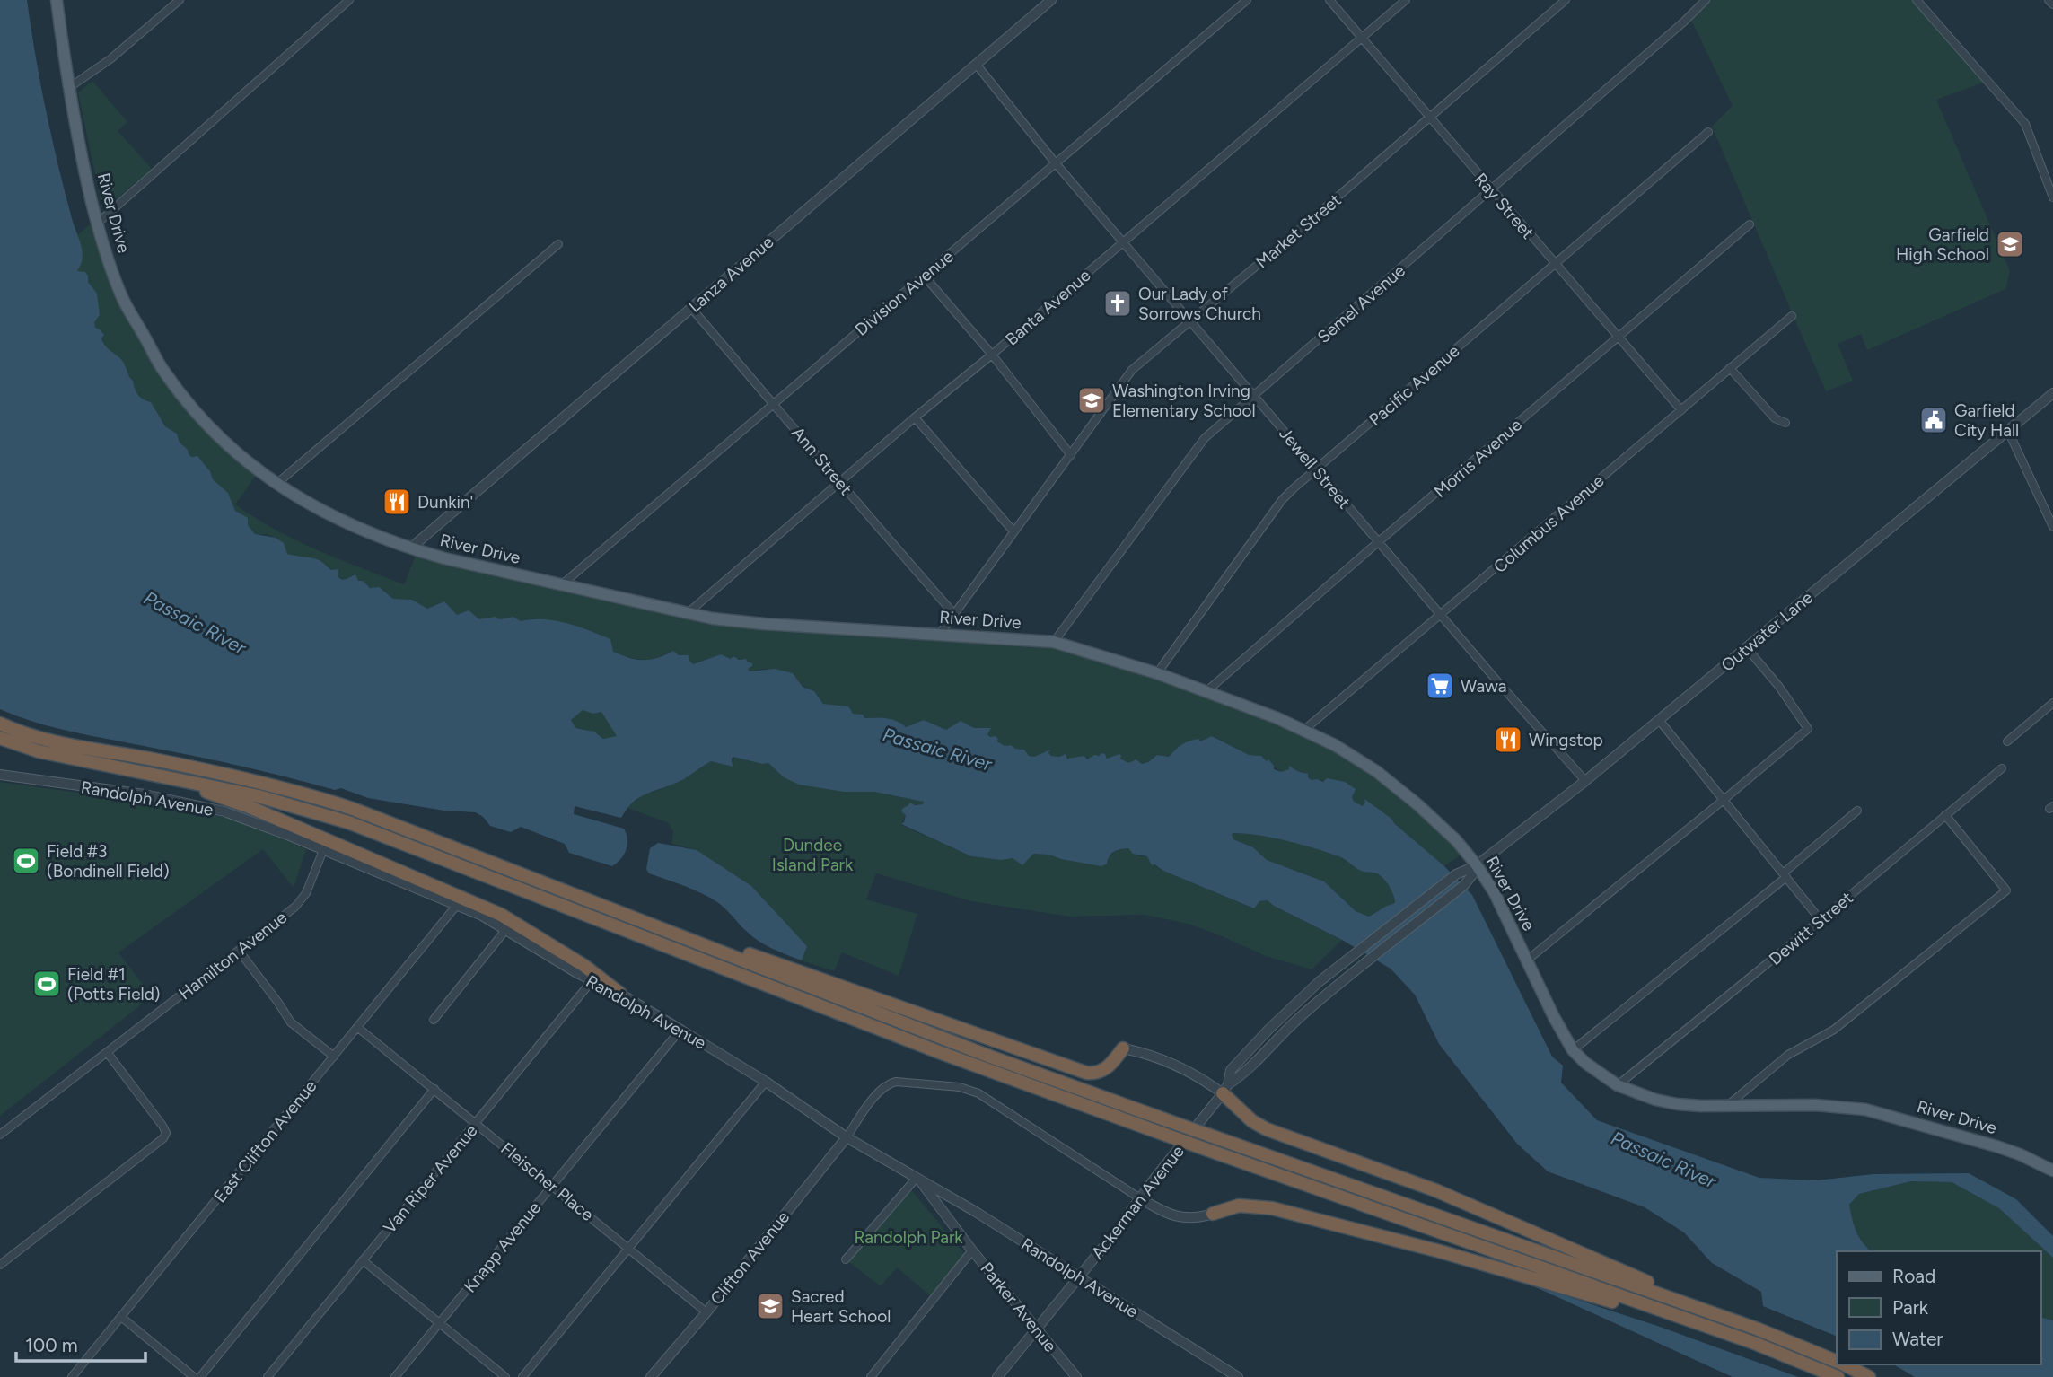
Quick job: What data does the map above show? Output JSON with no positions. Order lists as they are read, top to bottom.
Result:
{
  "streets": {
    "main road": ["River Drive"],
    "street": [
      "Ray Street",
      "Market Street",
      "Lanza Avenue",
      "Division Avenue",
      "Semel Avenue",
      "Banta Avenue",
      "Pacific Avenue",
      "Morris Avenue",
      "Ann Street",
      "Jewell Street",
      "Columbus Avenue",
      "Outwater Lane",
      "Randolph Avenue",
      "Dewitt Street",
      "Hamilton Avenue",
      "East Clifton Avenue",
      "Van Riper Avenue",
      "Fleischer Place",
      "Ackerman Avenue",
      "Knapp Avenue",
      "Clifton Avenue",
      "Parker Avenue"
    ]
  },
  "crossings": [
    ["Ray Street", "Market Street"],
    ["Ray Street", "Semel Avenue"],
    ["Ray Street", "Banta Avenue"],
    ["Ray Street", "Pacific Avenue"],
    ["Ray Street", "Morris Avenue"],
    ["Ray Street", "Columbus Avenue"],
    ["River Drive", "Market Street"],
    ["River Drive", "Lanza Avenue"],
    ["River Drive", "Division Avenue"],
    ["River Drive", "Semel Avenue"],
    ["River Drive", "Banta Avenue"],
    ["River Drive", "Pacific Avenue"],
    ["River Drive", "Morris Avenue"],
    ["River Drive", "Columbus Avenue"],
    ["River Drive", "Outwater Lane"],
    ["River Drive", "Dewitt Street"],
    ["Market Street", "Ann Street"],
    ["Market Street", "Jewell Street"],
    ["Lanza Avenue", "Ann Street"],
    ["Lanza Avenue", "Jewell Street"],
    ["Division Avenue", "Ann Street"],
    ["Division Avenue", "Jewell Street"],
    ["Semel Avenue", "Jewell Street"],
    ["Banta Avenue", "Ann Street"],
    ["Banta Avenue", "Jewell Street"],
    ["Pacific Avenue", "Jewell Street"],
    ["Morris Avenue", "Jewell Street"],
    ["Jewell Street", "Columbus Avenue"],
    ["Jewell Street", "Outwater Lane"],
    ["Outwater Lane", "Ackerman Avenue"],
    ["Randolph Avenue", "Hamilton Avenue"],
    ["Randolph Avenue", "East Clifton Avenue"],
    ["Randolph Avenue", "Van Riper Avenue"],
    ["Randolph Avenue", "Ackerman Avenue"],
    ["Randolph Avenue", "Knapp Avenue"],
    ["Randolph Avenue", "Clifton Avenue"],
    ["Randolph Avenue", "Parker Avenue"],
    ["East Clifton Avenue", "Fleischer Place"],
    ["Van Riper Avenue", "Fleischer Place"],
    ["Fleischer Place", "Knapp Avenue"],
    ["Fleischer Place", "Clifton Avenue"],
    ["Ackerman Avenue", "Parker Avenue"]
  ],
  "water": ["Passaic River"],
  "parks": ["Dundee Island Park", "Randolph Park"],
  "places": {
    "school or university": ["Garfield High School", "Washington Irving Elementary School", "Sacred Heart School"],
    "church": ["Our Lady of Sorrows Church"],
    "public building": ["Garfield City Hall"],
    "restaurant": ["Dunkin'", "Wingstop"],
    "supermarket": ["Wawa"],
    "sports": ["Field #3 (Bondinell Field)", "Field #1 (Potts Field)"]
  },
  "legend": ["Road", "Park", "Water"],
  "scale_bar": "100 m"
}
